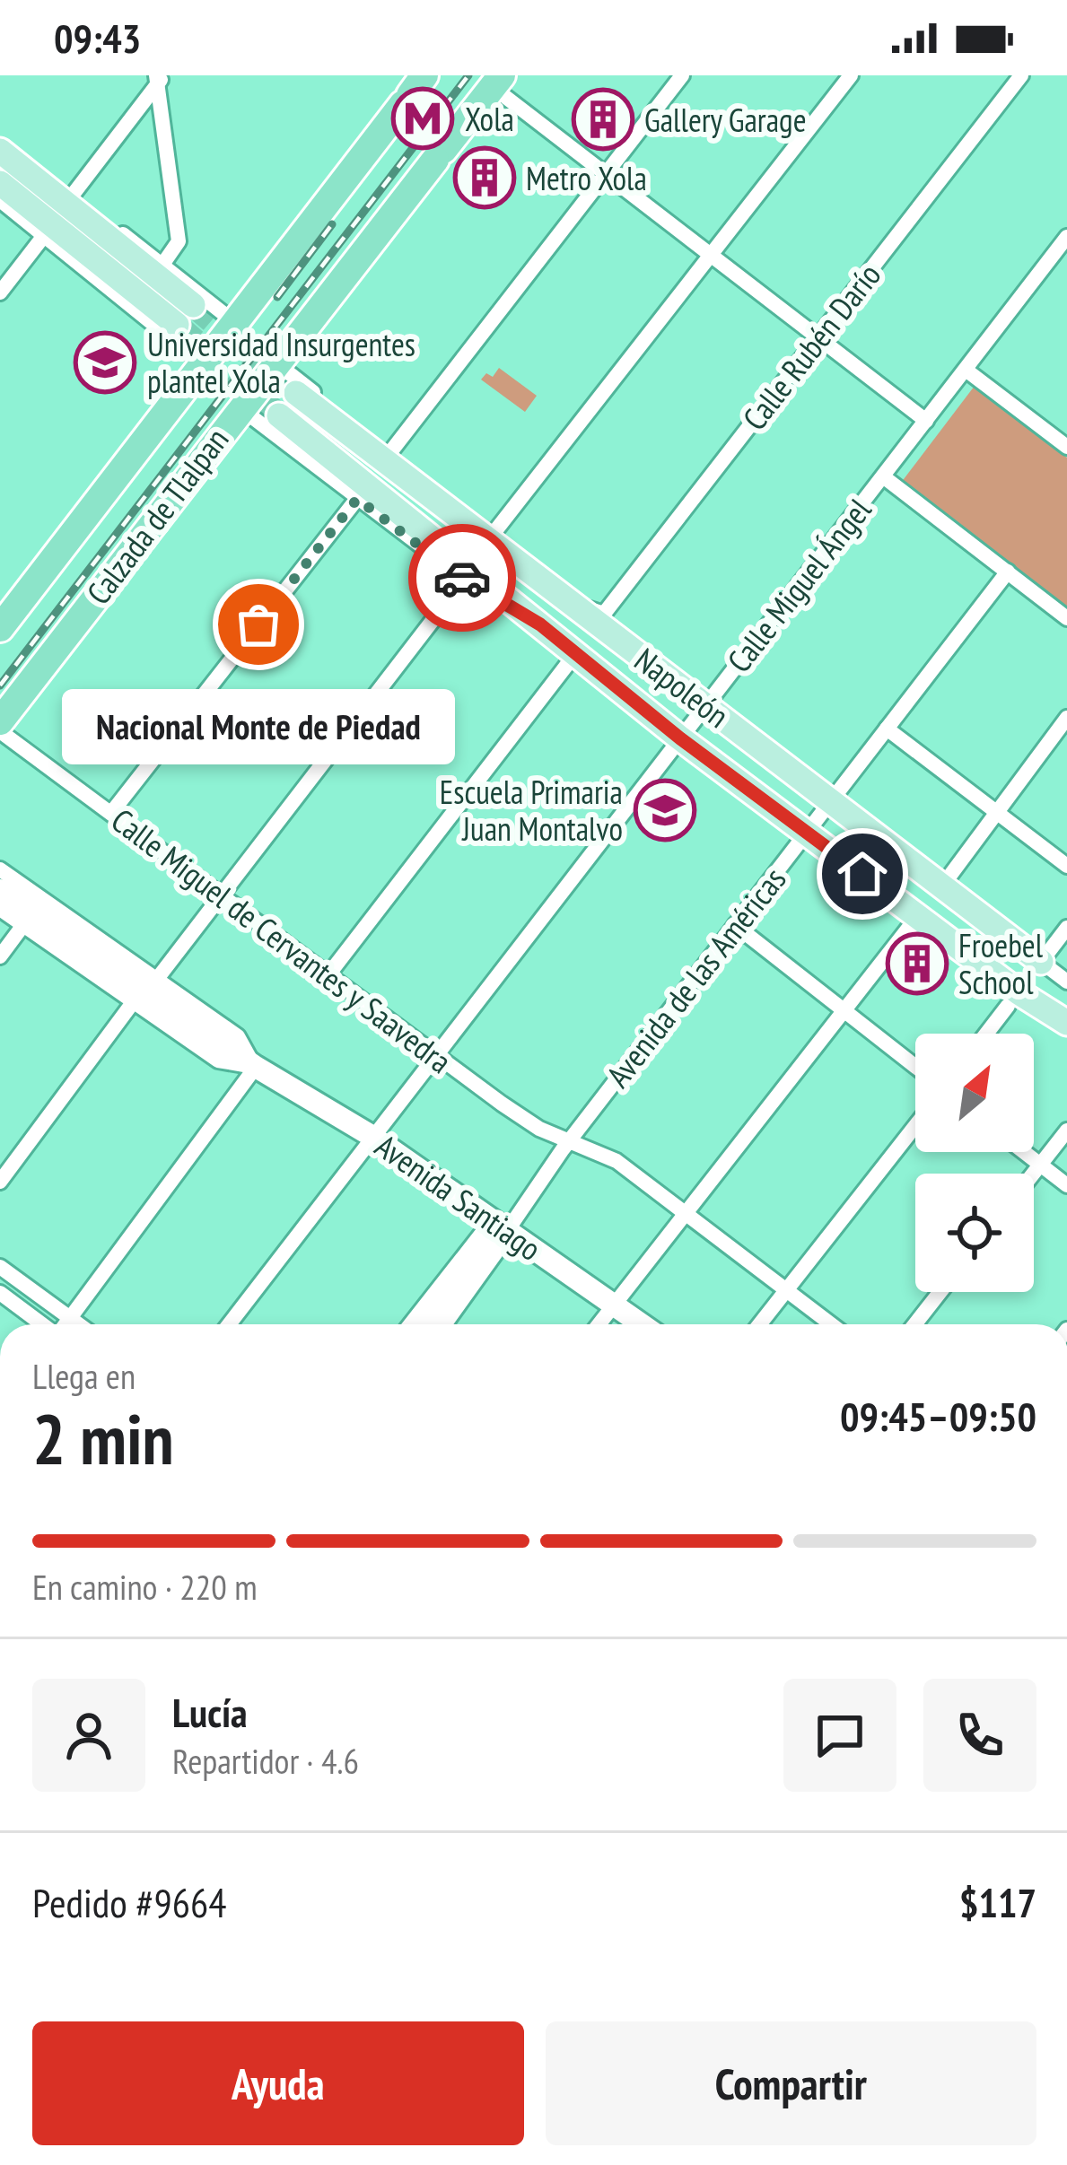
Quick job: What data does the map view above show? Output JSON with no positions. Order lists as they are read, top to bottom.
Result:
{
  "streets": {
    "highway": ["Calzada de Tlalpan"],
    "main road": ["Napoleón"],
    "street": [
      "Calle Rubén Darío",
      "Calle Miguel Ángel",
      "Calle Miguel de Cervantes y Saavedra",
      "Avenida de las Américas",
      "Avenida Santiago"
    ]
  },
  "crossings": [
    ["Calzada de Tlalpan", "Napoleón"],
    ["Calle Miguel Ángel", "Napoleón"],
    ["Calle Miguel Ángel", "Calle Miguel de Cervantes y Saavedra"],
    ["Calle Miguel Ángel", "Avenida Santiago"],
    ["Napoleón", "Avenida de las Américas"],
    ["Calle Miguel de Cervantes y Saavedra", "Avenida de las Américas"],
    ["Avenida de las Américas", "Avenida Santiago"]
  ],
  "places": {
    "metro station": ["Xola"],
    "building": ["Gallery Garage", "Metro Xola", "Froebel School"],
    "school or university": ["Universidad Insurgentes plantel Xola", "Escuela Primaria Juan Montalvo"],
    "other": ["Nacional Monte de Piedad"]
  },
  "north": "top right",
  "page": {
    "status": "09:43",
    "bubble": "Nacional Monte de Piedad",
    "heading": ["2 min", "Llega en", "09:45–09:50"],
    "panel": [
      "Lucía",
      "Repartidor · 4.6",
      "Pedido #9664",
      "$117"
    ],
    "bar": "En camino · 220 m",
    "buttons": ["Ayuda", "Compartir"]
  }
}
